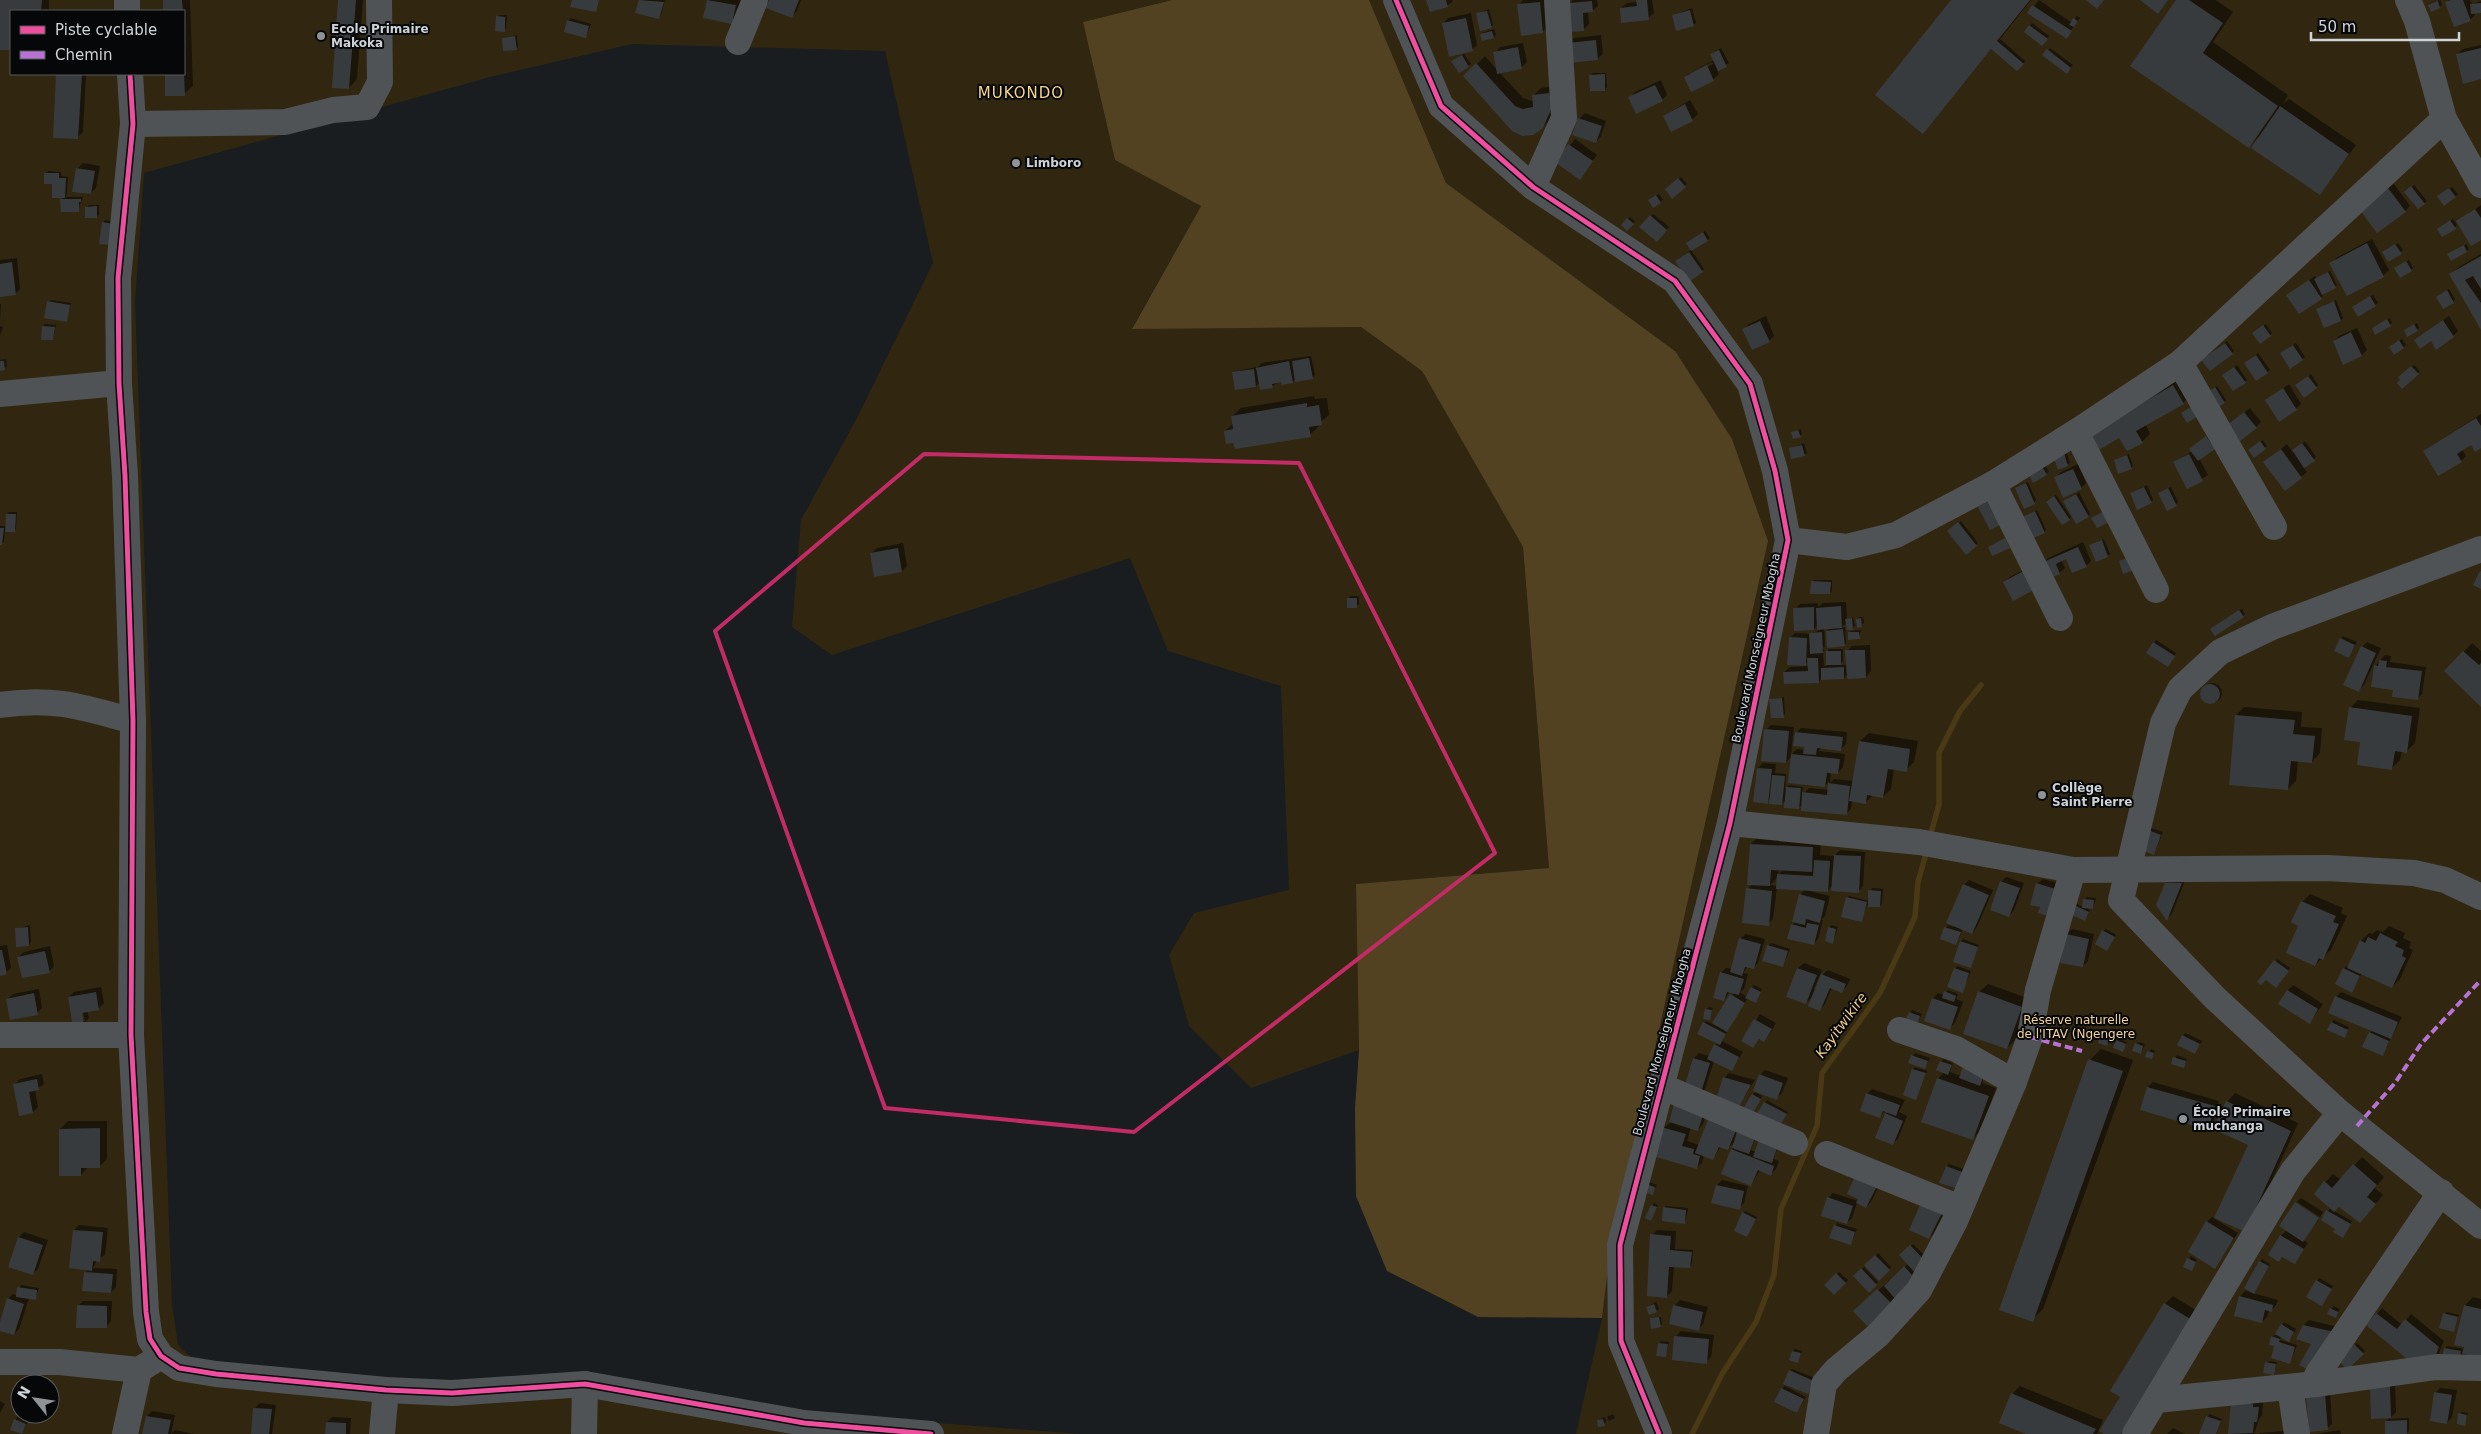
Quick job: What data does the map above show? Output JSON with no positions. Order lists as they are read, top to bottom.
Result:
{
  "streets": {
    "street": ["Boulevard Monseigneur Mbogha"]
  },
  "districts": ["MUKONDO"],
  "water": ["Kayitwikire"],
  "parks": ["Réserve naturelle de l'ITAV (Ngengere"],
  "places": [
    "Ecole Primaire Makoka",
    "Limboro",
    "Collège Saint Pierre",
    "École Primaire muchanga"
  ],
  "legend": ["Piste cyclable", "Chemin"],
  "scale_bar": "50 m",
  "north": "top left"
}
